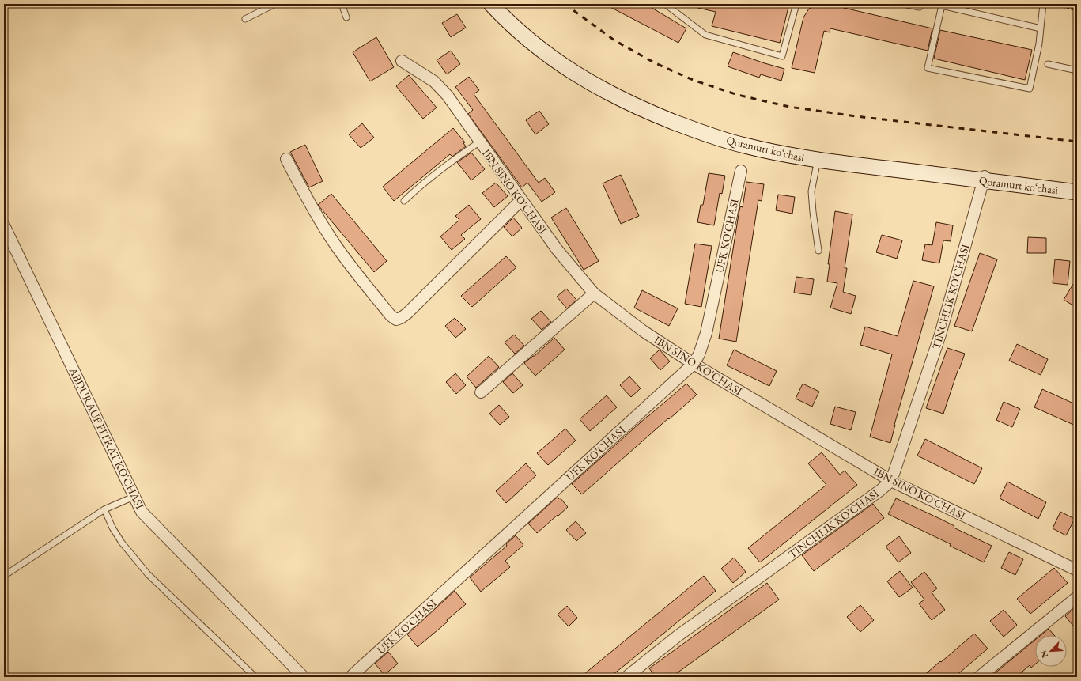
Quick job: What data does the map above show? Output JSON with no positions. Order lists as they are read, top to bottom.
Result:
{
  "streets": {
    "main road": ["Qoramurt koʻchasi"],
    "street": [
      "IBN SINO KO'CHASI",
      "UFK KO'CHASI",
      "TINCHLIK KO'CHASI",
      "ABDURAUF FITRAT KO'CHASI"
    ]
  },
  "crossings": [
    ["Qoramurt koʻchasi", "TINCHLIK KO'CHASI"],
    ["IBN SINO KO'CHASI", "UFK KO'CHASI"],
    ["IBN SINO KO'CHASI", "TINCHLIK KO'CHASI"]
  ],
  "north": "bottom left"
}
